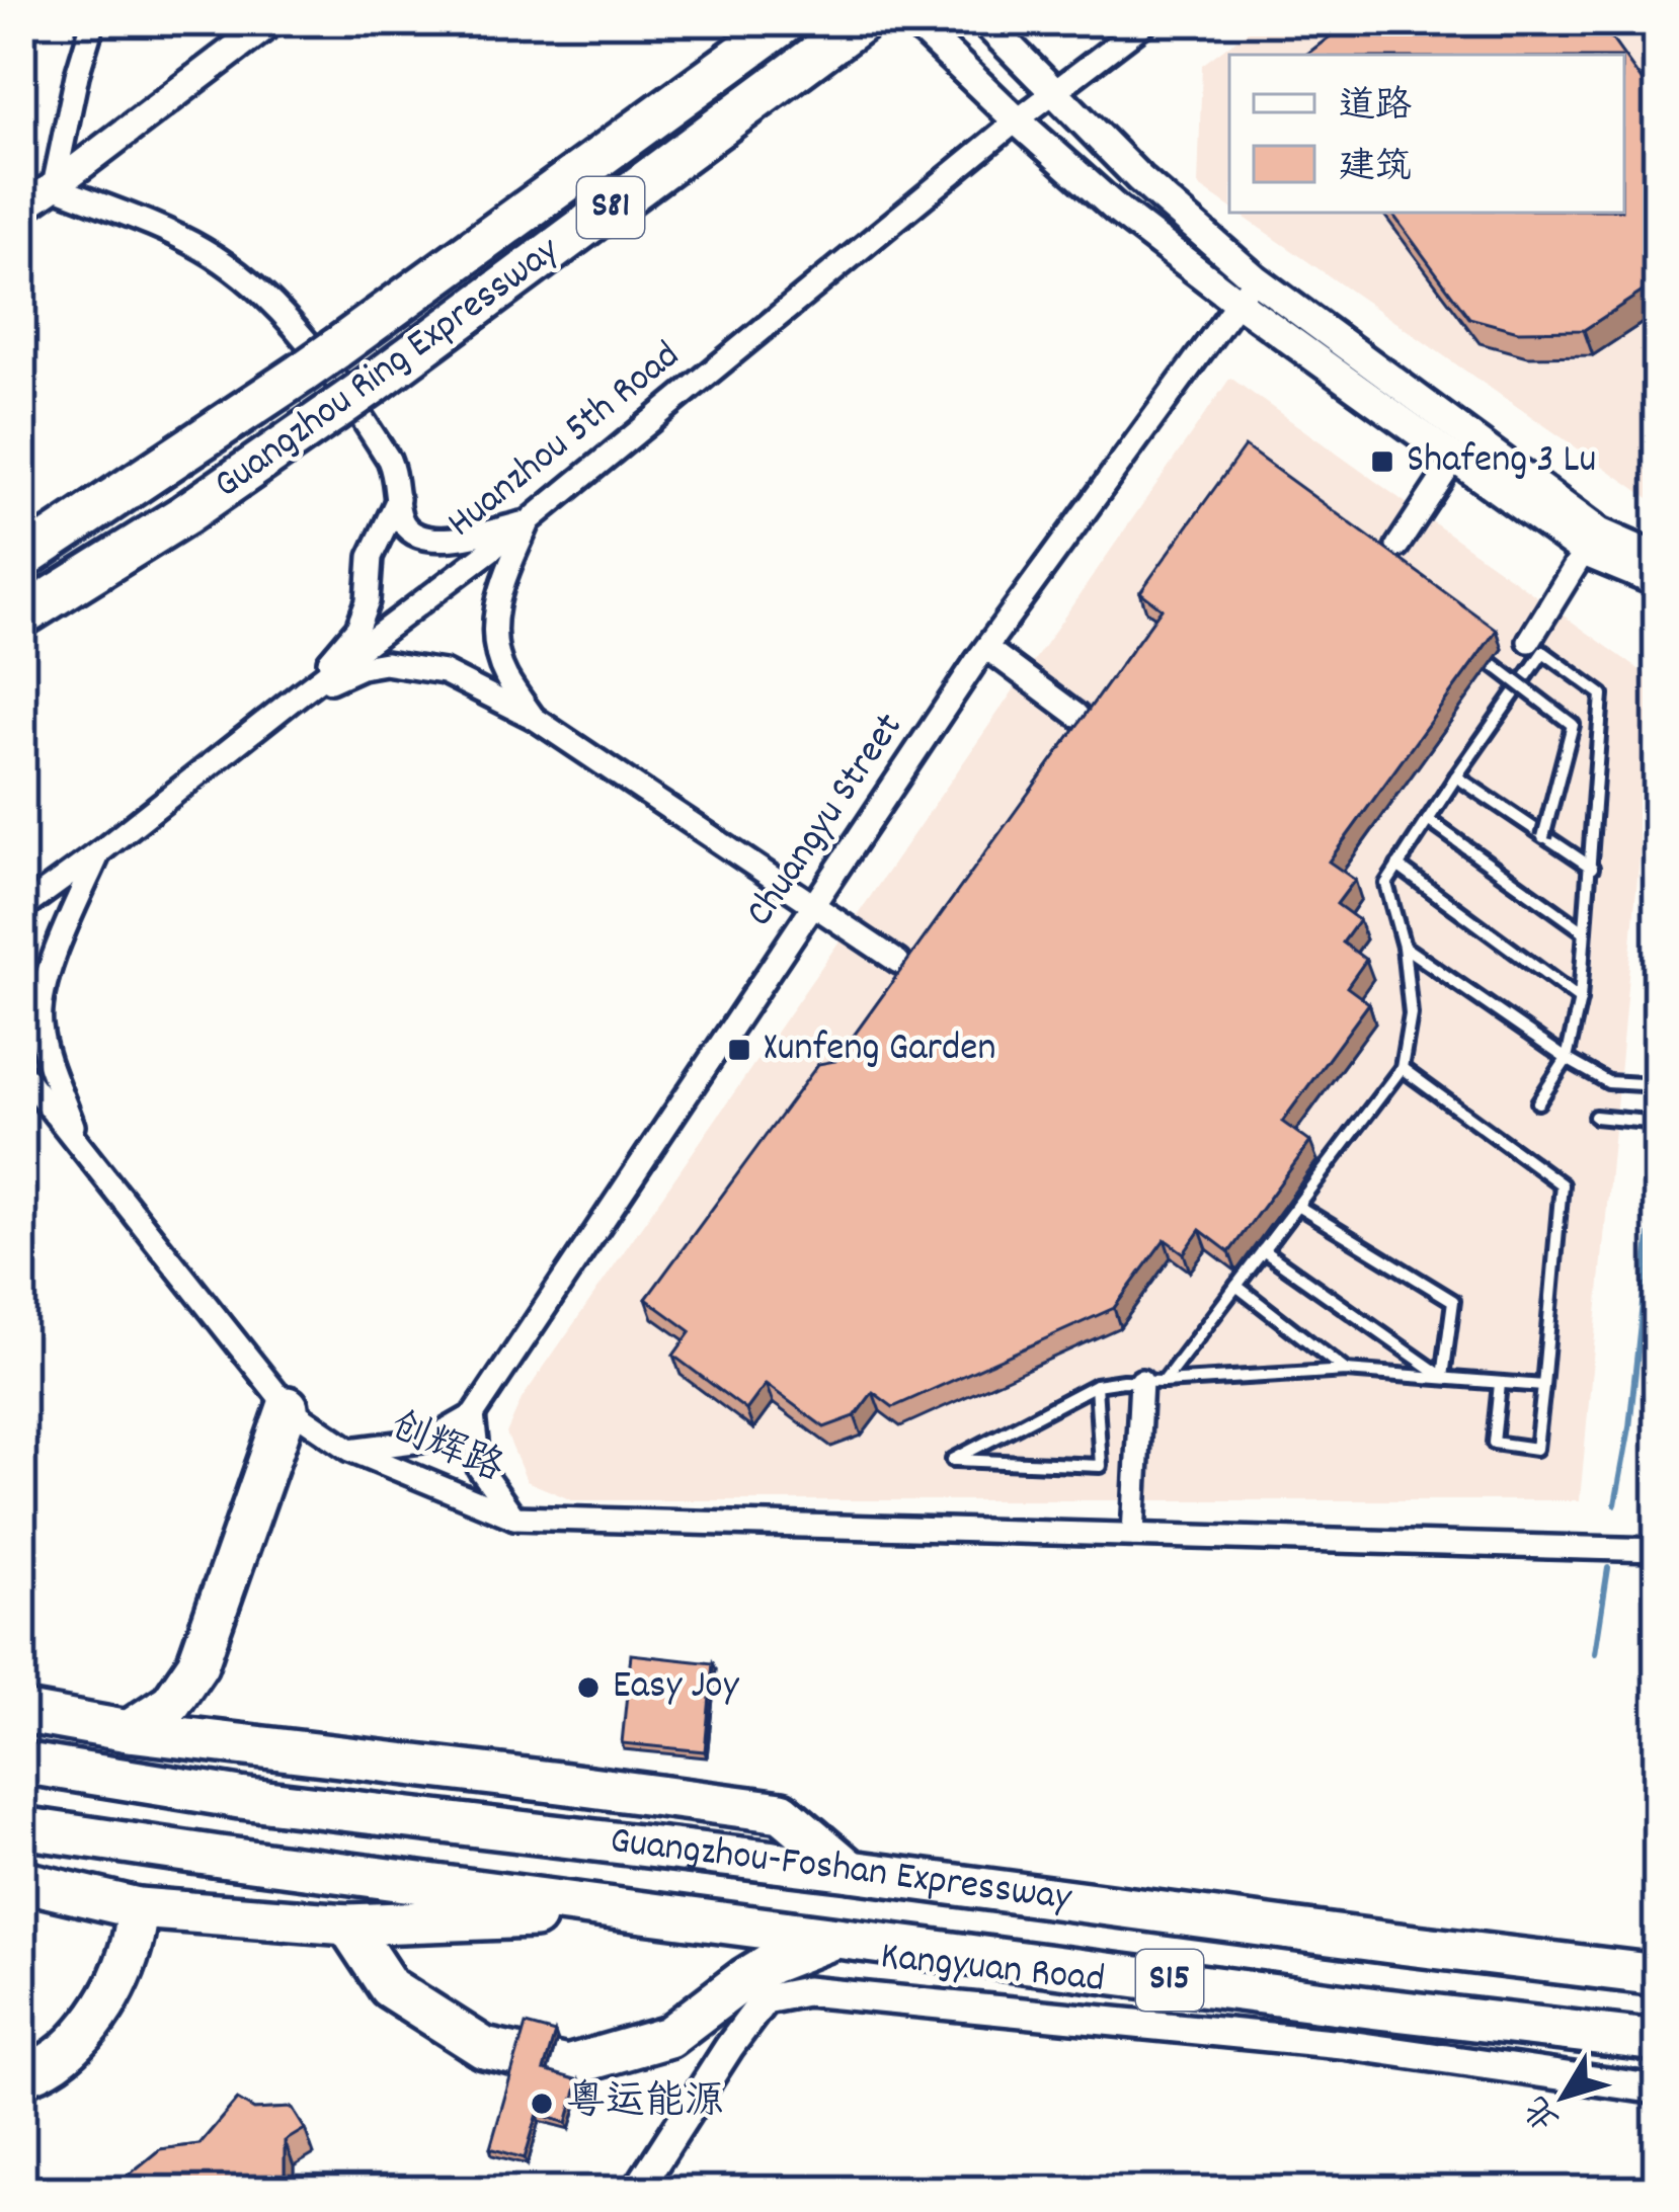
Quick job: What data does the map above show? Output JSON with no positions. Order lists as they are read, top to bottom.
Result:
{
  "streets": {
    "highway": [
      "S81",
      "Guangzhou Ring Expressway",
      "Guangzhou-Foshan Expressway",
      "S15"
    ],
    "street": [
      "Huanzhou 5th Road",
      "Chuangyu Street",
      "创辉路",
      "Kangyuan Road"
    ]
  },
  "places": {
    "transit": ["Shafeng 3 Lu", "Xunfeng Garden"],
    "other": ["Easy Joy", "粤运能源"]
  },
  "legend": ["道路", "建筑"],
  "north": "bottom left"
}
